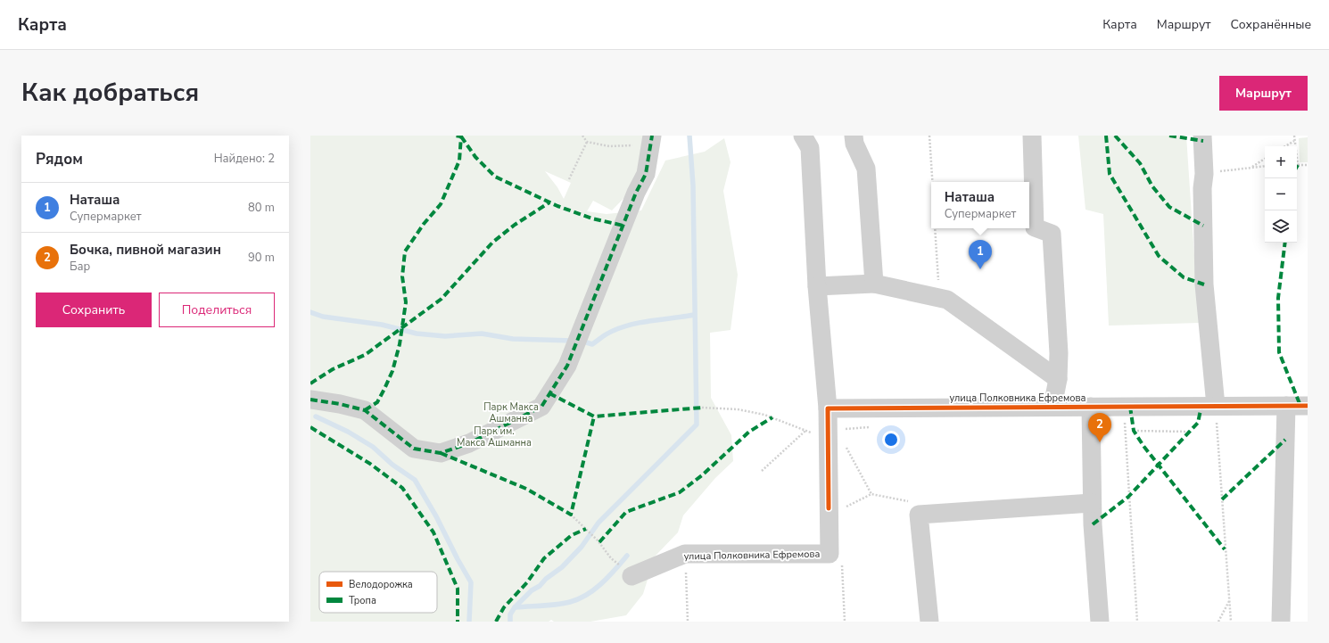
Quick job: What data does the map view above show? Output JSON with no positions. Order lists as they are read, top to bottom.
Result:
{
  "streets": {
    "street": ["улица Полковника Ефремова"]
  },
  "parks": ["Парк Макса Ашманна", "Парк им. Макса Ашманна"],
  "legend": ["Велодорожка", "Тропа"],
  "page": {
    "header": "Карта",
    "nav": ["Карта", "Маршрут", "Сохранённые"],
    "title": "Как добраться",
    "buttons": [
      "Маршрут",
      ["Сохранить", "Поделиться"]
    ],
    "heading": ["Рядом", "Найдено: 2"],
    "map_buttons": ["+", "−"],
    "list": [
      {
        "mark": "1",
        "name": "Наташа",
        "note": "Супермаркет",
        "value": "80 m"
      },
      {
        "mark": "2",
        "name": "Бочка, пивной магазин",
        "note": "Бар",
        "value": "90 m"
      }
    ],
    "popup": ["Наташа", "Супермаркет"],
    "pins": ["1", "2"]
  }
}
